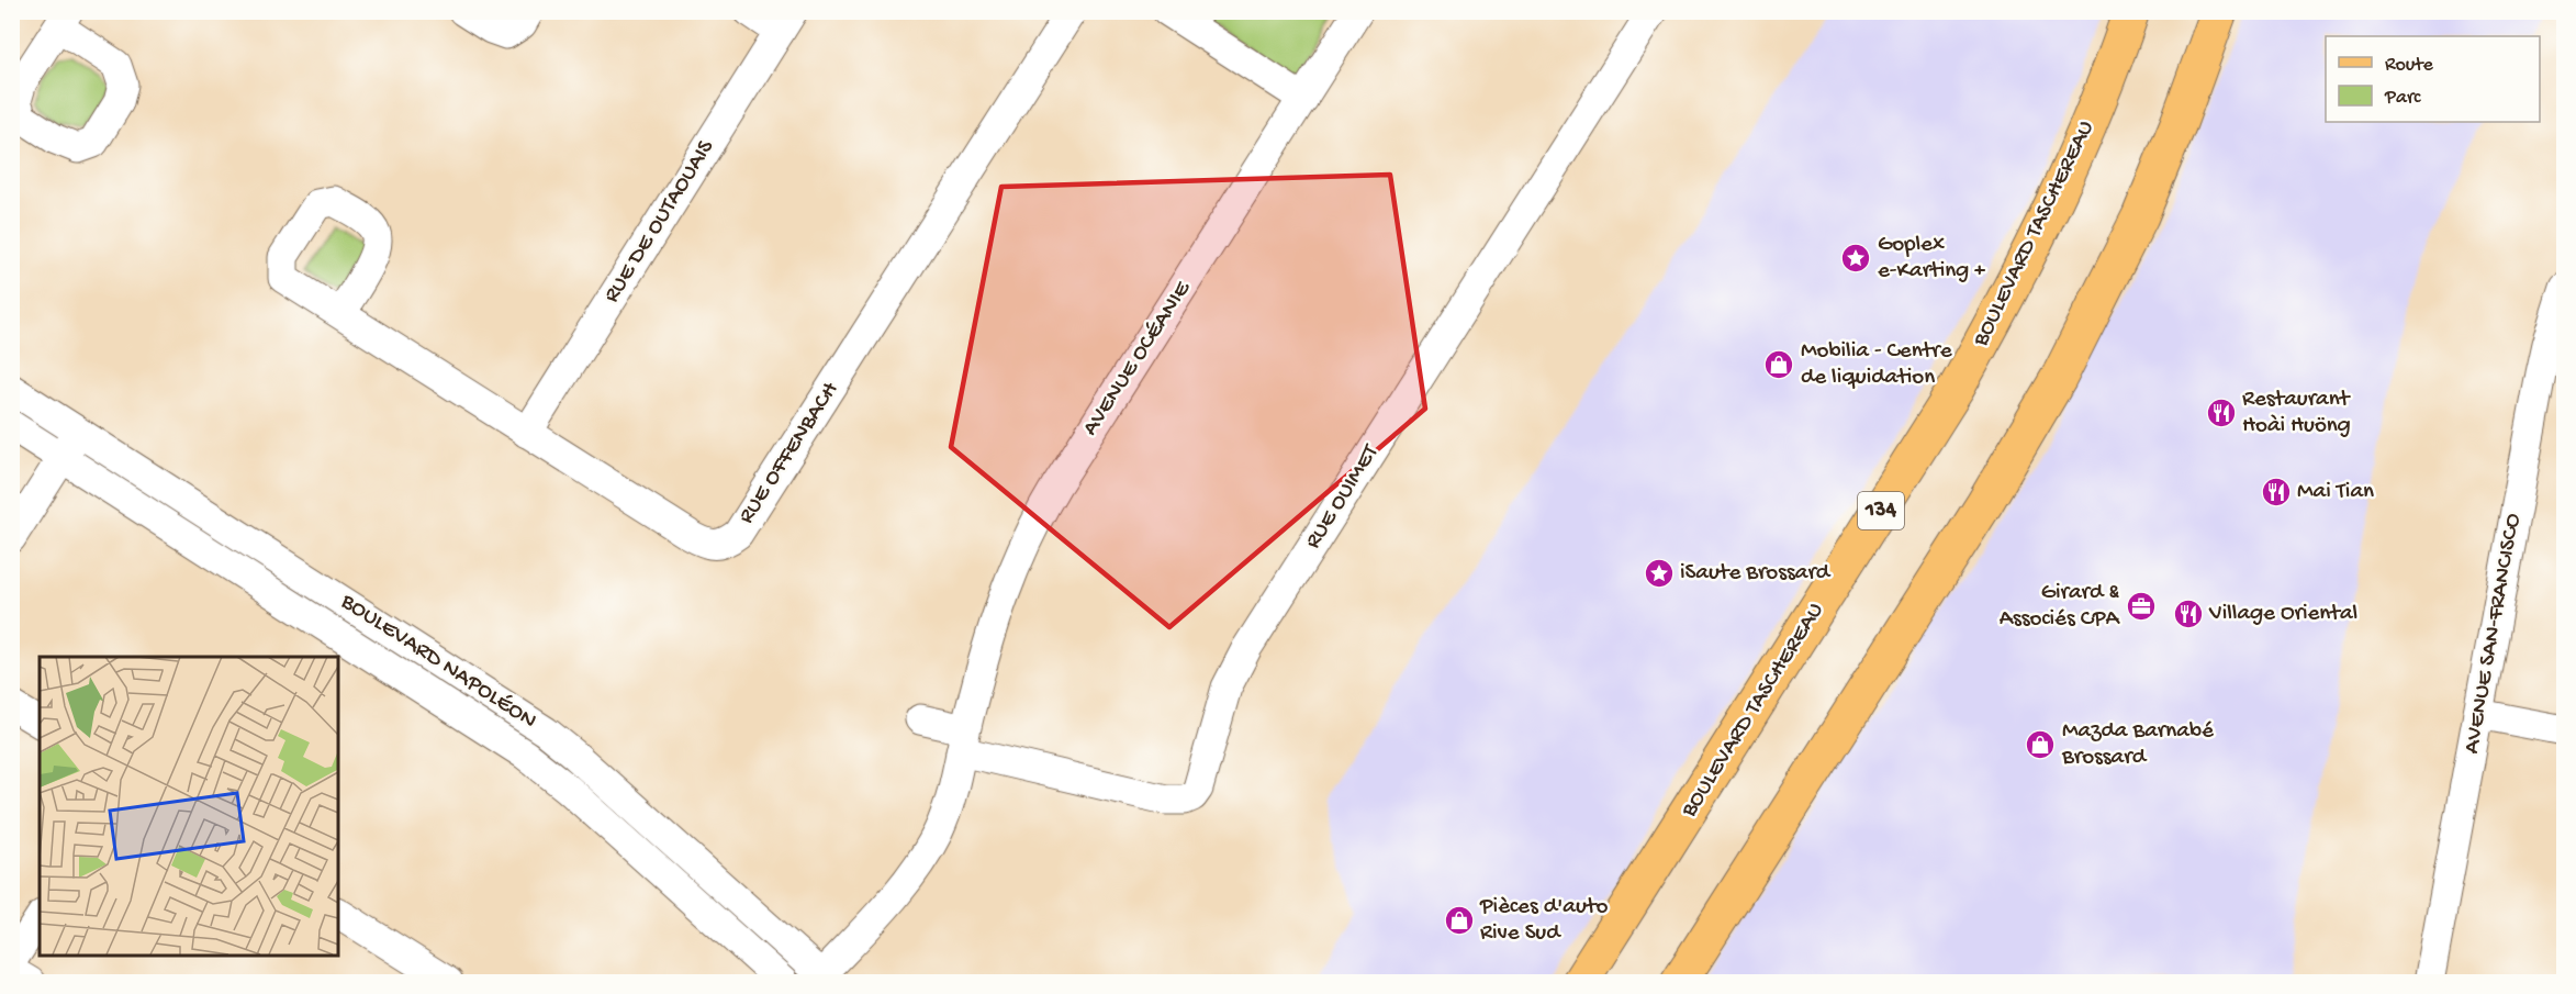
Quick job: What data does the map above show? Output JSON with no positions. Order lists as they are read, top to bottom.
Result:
{
  "streets": {
    "main road": ["BOULEVARD TASCHEREAU", "134"],
    "street": [
      "RUE DE OUTAOUAIS",
      "AVENUE OCÉANIE",
      "RUE OFFENBACH",
      "RUE OUIMET",
      "AVENUE SAN-FRANCISCO",
      "BOULEVARD NAPOLÉON"
    ]
  },
  "crossings": [
    ["RUE DE OUTAOUAIS", "RUE OFFENBACH"],
    ["AVENUE OCÉANIE", "RUE OUIMET"],
    ["AVENUE OCÉANIE", "BOULEVARD NAPOLÉON"]
  ],
  "places": {
    "place": ["Goplex e-Karting +", "iSaute Brossard"],
    "shop": ["Mobilia - Centre de liquidation", "Mazda Barnabé Brossard", "Pièces d'auto Rive Sud"],
    "restaurant": ["Restaurant Hoài Huöng", "Mai Tian", "Village Oriental"],
    "office": ["Girard & Associés CPA"]
  },
  "legend": ["Route", "Parc"]
}
